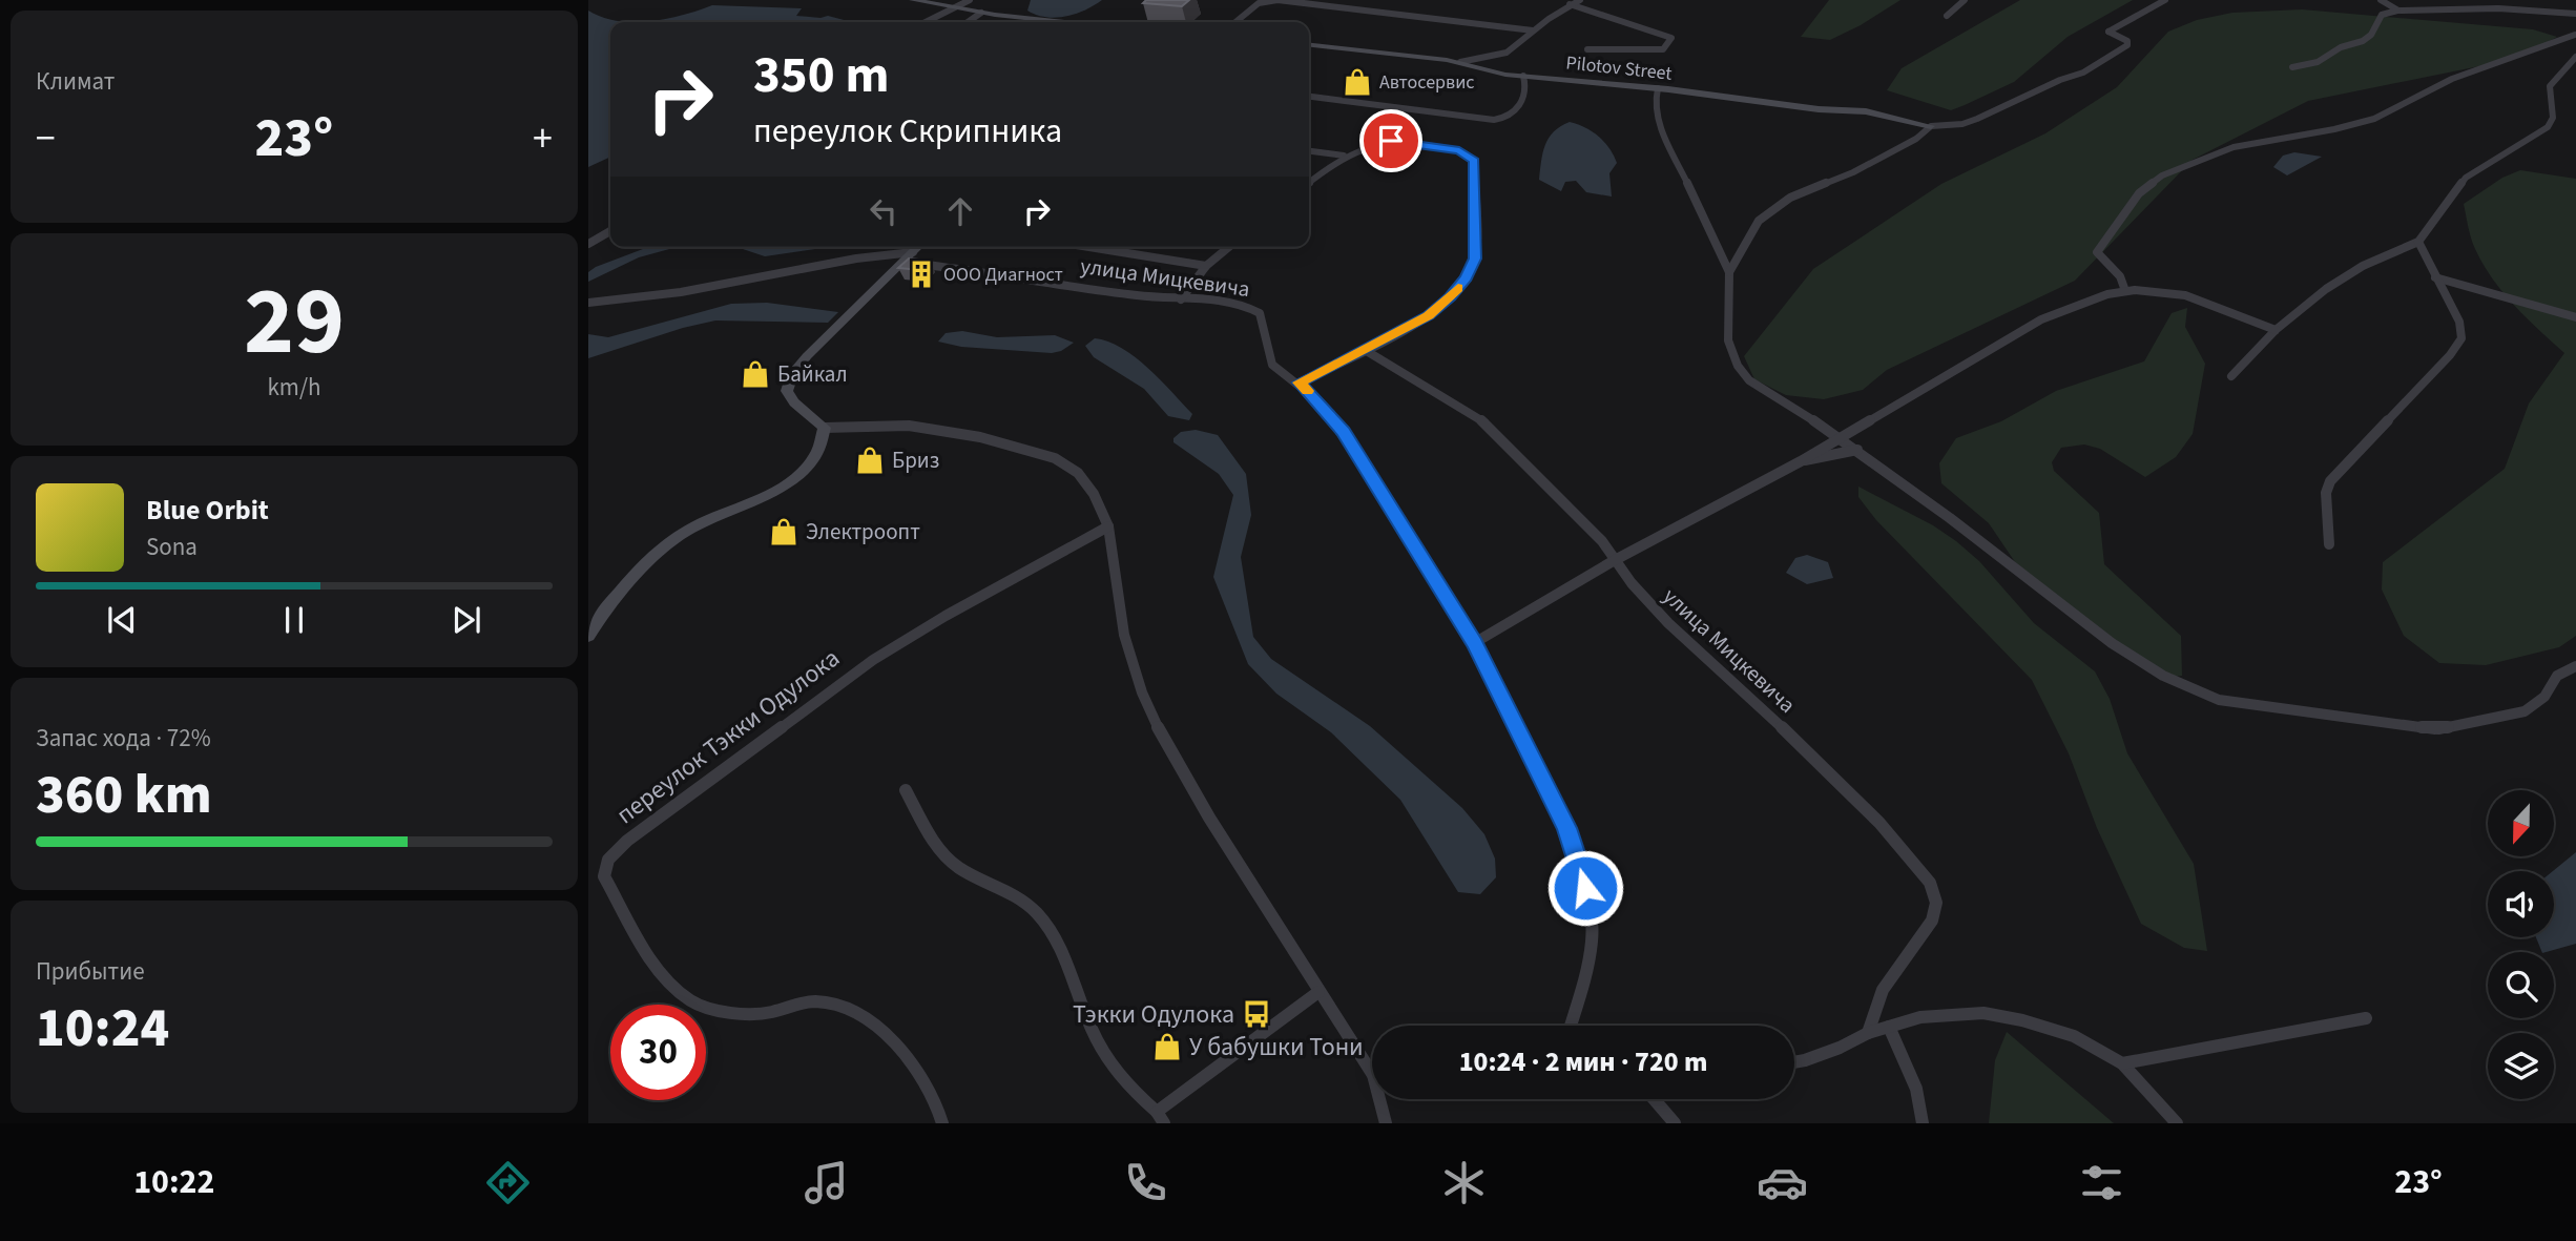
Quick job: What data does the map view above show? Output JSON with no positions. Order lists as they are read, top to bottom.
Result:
{
  "streets": {
    "street": ["Pilotov Street", "улица Мицкевича", "переулок Тэкки Одулока"]
  },
  "places": {
    "shop": [
      "Автосервис",
      "Байкал",
      "Бриз",
      "Электроопт",
      "У бабушки Тони"
    ],
    "building": ["ООО Диагност"],
    "bus stop": ["Тэкки Одулока"]
  },
  "north": "bottom",
  "page": {
    "tile": [
      "Климат",
      ["29", "km/h"],
      ["Запас хода · 72%", "360 km"],
      ["Прибытие", "10:24"]
    ],
    "turn": ["350 m", "переулок Скрипника"],
    "heat": ["−", "23°", "+"],
    "song": ["Blue Orbit", "Sona"],
    "limit": "30",
    "trip": "10:24 · 2 мин · 720 m",
    "tabs": ["10:22", "23°"]
  }
}
